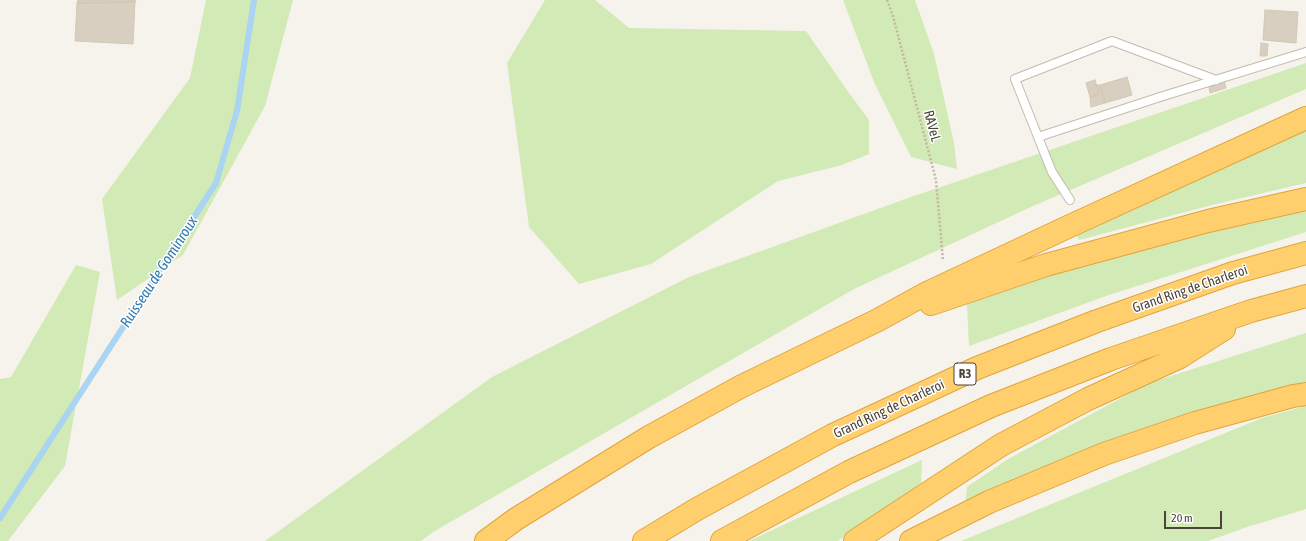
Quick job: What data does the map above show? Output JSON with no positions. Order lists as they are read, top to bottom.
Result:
{
  "streets": {
    "highway": ["Grand Ring de Charleroi", "R3"],
    "path": ["RAVeL"]
  },
  "water": ["Ruisseau de Gominroux"],
  "scale_bar": "20 m"
}
